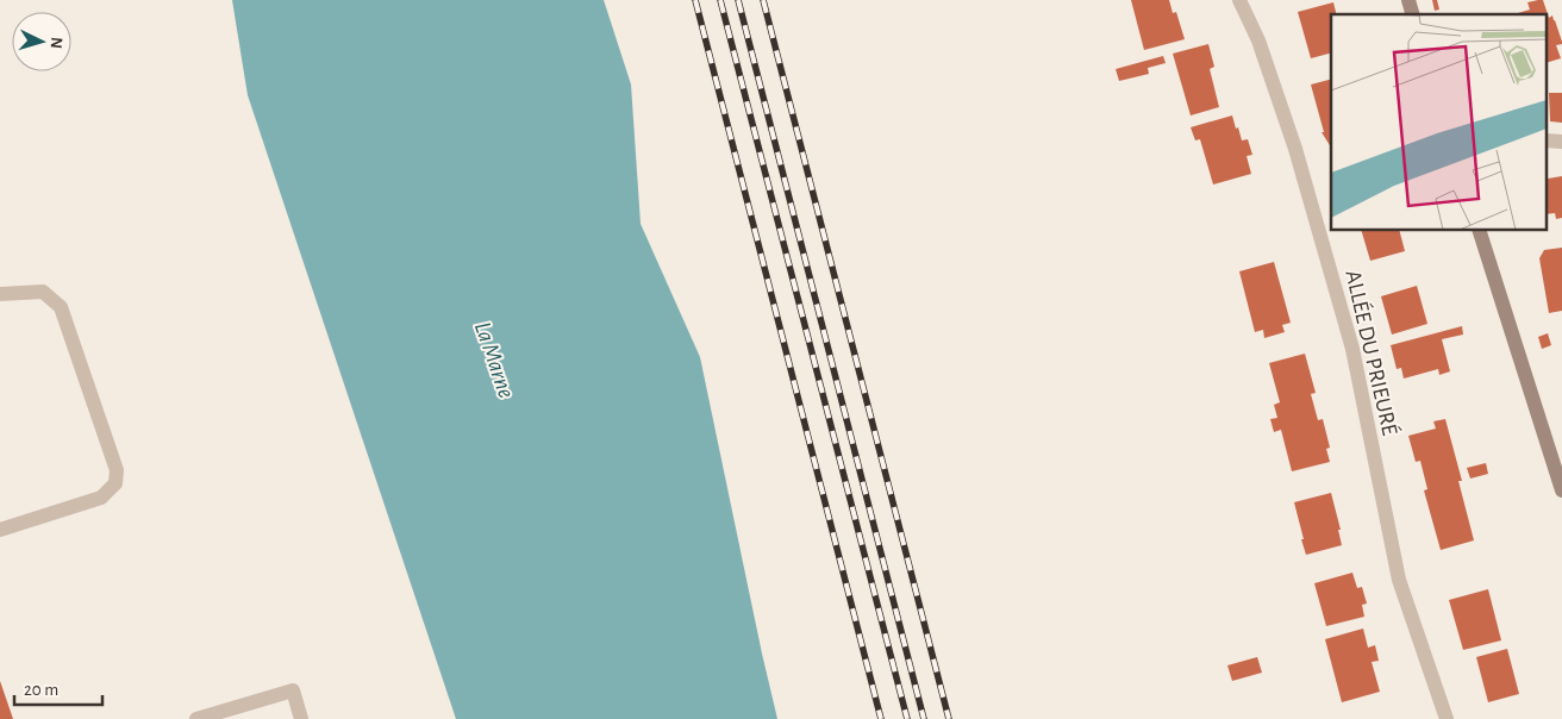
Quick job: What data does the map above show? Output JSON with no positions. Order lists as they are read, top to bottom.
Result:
{
  "streets": {
    "street": ["ALLÉE DU PRIEURÉ"]
  },
  "water": ["La Marne"],
  "scale_bar": "20 m",
  "north": "right"
}
